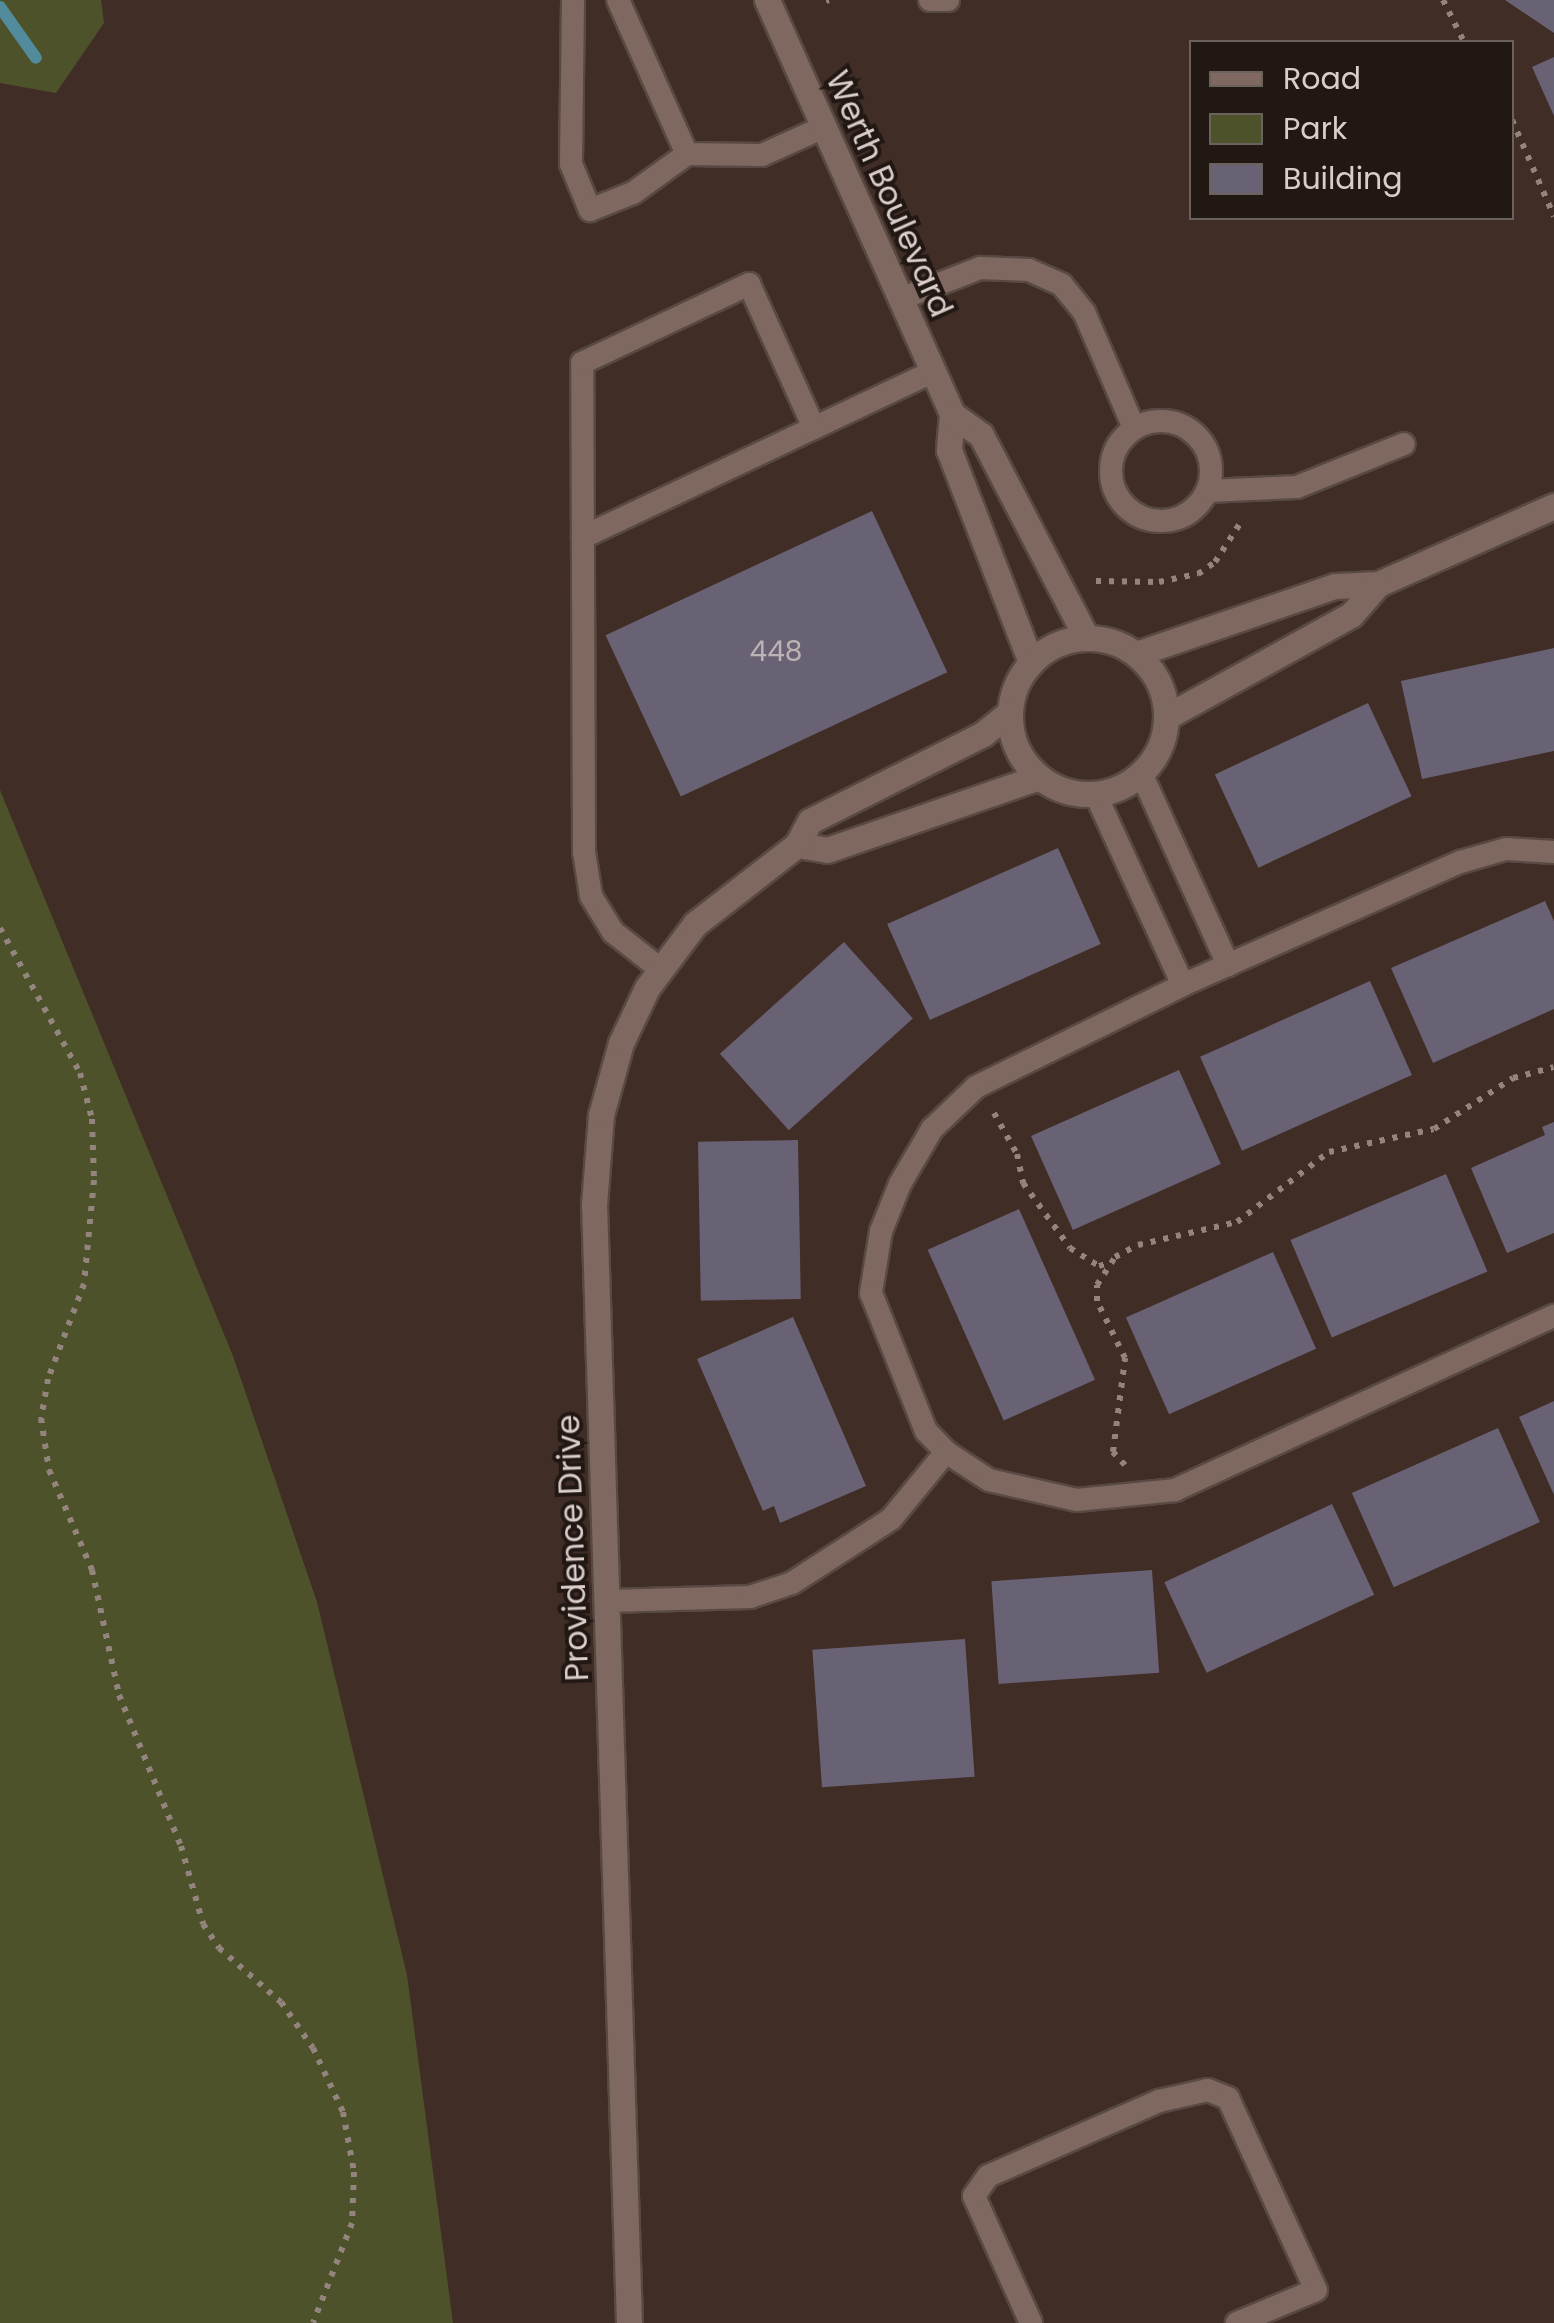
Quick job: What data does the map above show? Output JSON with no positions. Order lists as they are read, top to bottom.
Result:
{
  "streets": {
    "street": ["Werth Boulevard", "Providence Drive"]
  },
  "crossings": [
    ["Werth Boulevard", "Providence Drive"]
  ],
  "house_numbers": ["448"],
  "legend": ["Road", "Park", "Building"]
}
